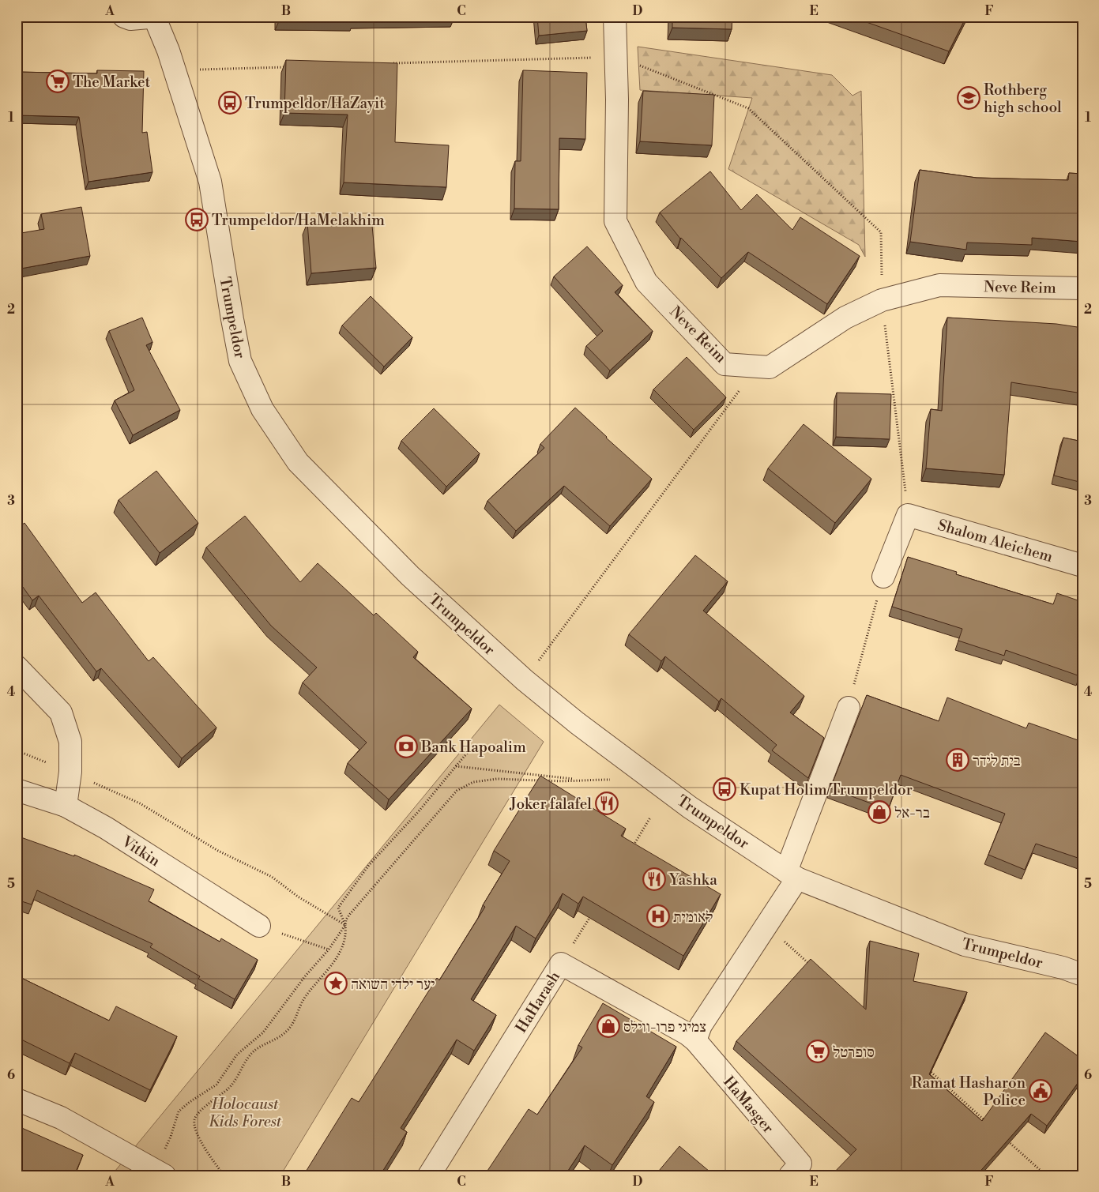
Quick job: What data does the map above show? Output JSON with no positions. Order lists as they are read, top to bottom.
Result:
{
  "streets": {
    "street": [
      "Neve Reim",
      "Trumpeldor",
      "Shalom Aleichem",
      "Vitkin",
      "HaHarash",
      "HaMasger"
    ]
  },
  "crossings": [
    ["HaHarash", "HaMasger"]
  ],
  "parks": ["Holocaust Kids Forest"],
  "places": {
    "supermarket": ["The Market", "סופרטל"],
    "school or university": ["Rothberg high school"],
    "bus stop": ["Trumpeldor/HaZayit", "Trumpeldor/HaMelakhim", "Kupat Holim/Trumpeldor"],
    "bank": ["Bank Hapoalim"],
    "building": ["בית לידר"],
    "restaurant": ["Joker falafel", "Yashka"],
    "shop": ["בר-אל", "צמיגי פרו-ווילס"],
    "hospital": ["לאומית"],
    "place": ["יער ילדי השואה"],
    "public building": ["Ramat Hasharon Police"]
  },
  "grid": {
    "columns": [
      "A",
      "B",
      "C",
      "D",
      "E",
      "F"
    ],
    "rows": [
      "1",
      "2",
      "3",
      "4",
      "5",
      "6"
    ]
  }
}
